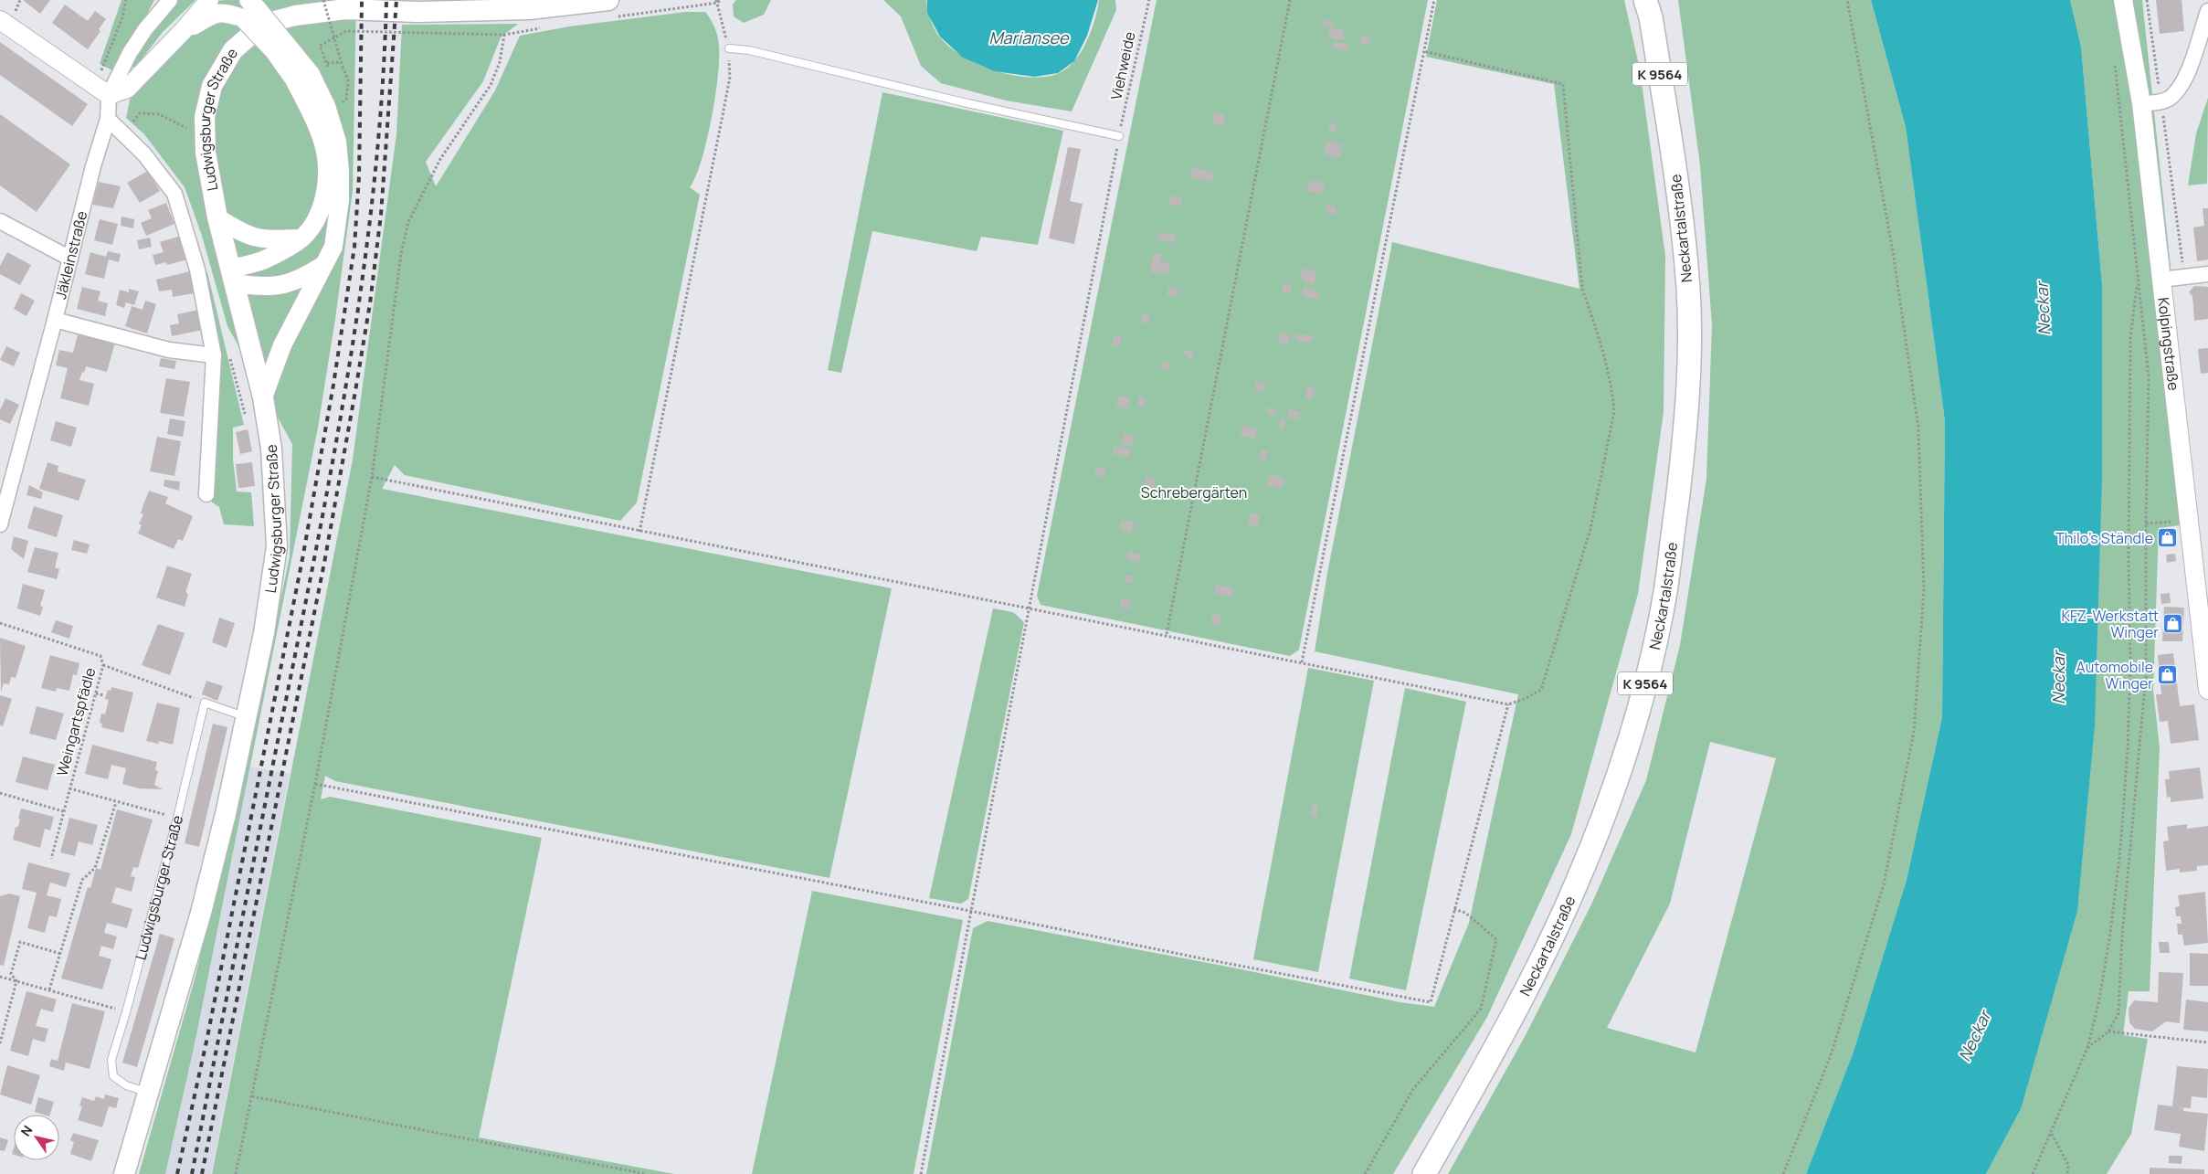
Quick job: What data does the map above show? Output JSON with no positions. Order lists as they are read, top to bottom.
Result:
{
  "streets": {
    "main road": ["K 9564", "Ludwigsburger Straße", "Neckartalstraße"],
    "street": ["Jäkleinstraße", "Kolpingstraße"],
    "path": ["Viehweide", "Weingartspfädle"]
  },
  "crossings": [
    ["Ludwigsburger Straße", "Weingartspfädle"]
  ],
  "water": ["Mariansee", "Neckar"],
  "parks": ["Schrebergärten"],
  "places": {
    "shop": ["Thilo's Ständle", "KFZ-Werkstatt Winger", "Automobile Winger"]
  },
  "north": "top left"
}
